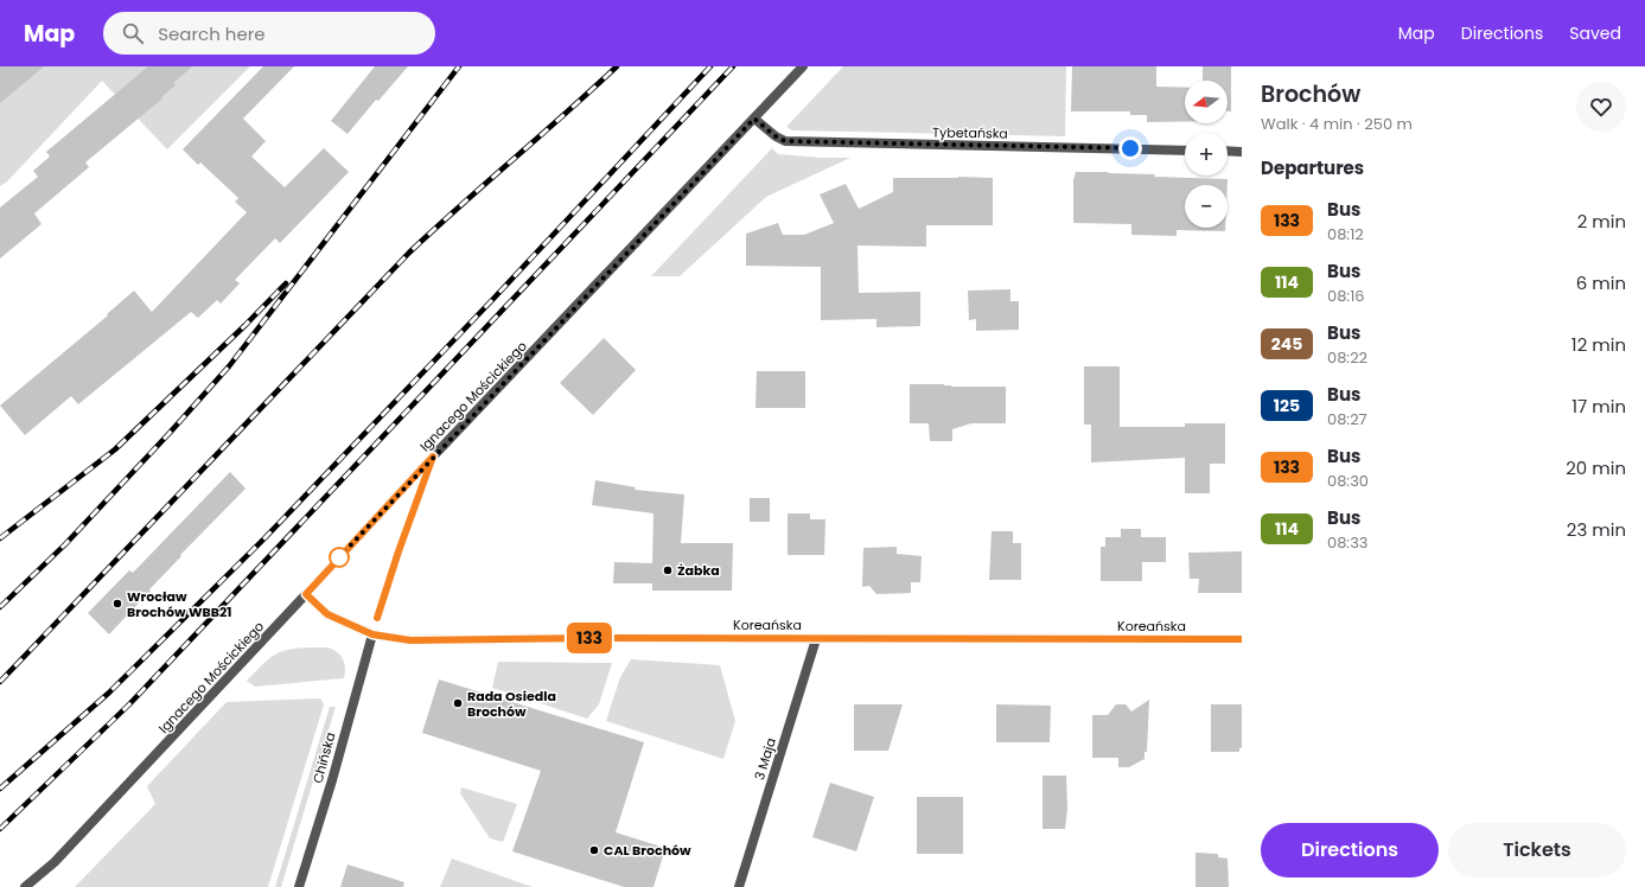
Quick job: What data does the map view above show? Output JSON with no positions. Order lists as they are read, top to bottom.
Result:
{
  "streets": {
    "street": [
      "Tybetańska",
      "Ignacego Mościckiego",
      "Koreańska",
      "Chińska",
      "3 Maja"
    ]
  },
  "crossings": [
    ["Tybetańska", "Ignacego Mościckiego"],
    ["Ignacego Mościckiego", "Koreańska"],
    ["Koreańska", "Chińska"],
    ["Koreańska", "3 Maja"]
  ],
  "places": [
    "Żabka",
    "Wrocław Brochów WBB21",
    "Rada Osiedla Brochów",
    "CAL Brochów"
  ],
  "lines": ["bus line 133"],
  "north": "left",
  "page": {
    "header": "Map",
    "search": "Search here",
    "nav": ["Map", "Directions", "Saved"],
    "on_map": "133",
    "heading": [
      ["Brochów", "Walk · 4 min · 250 m"],
      "Departures"
    ],
    "map_buttons": ["+", "−"],
    "list": [
      {
        "mark": "133",
        "name": "Bus",
        "note": "08:12",
        "value": "2 min"
      },
      {
        "mark": "114",
        "name": "Bus",
        "note": "08:16",
        "value": "6 min"
      },
      {
        "mark": "245",
        "name": "Bus",
        "note": "08:22",
        "value": "12 min"
      },
      {
        "mark": "125",
        "name": "Bus",
        "note": "08:27",
        "value": "17 min"
      },
      {
        "mark": "133",
        "name": "Bus",
        "note": "08:30",
        "value": "20 min"
      },
      {
        "mark": "114",
        "name": "Bus",
        "note": "08:33",
        "value": "23 min"
      }
    ],
    "buttons": ["Directions", "Tickets"]
  }
}
